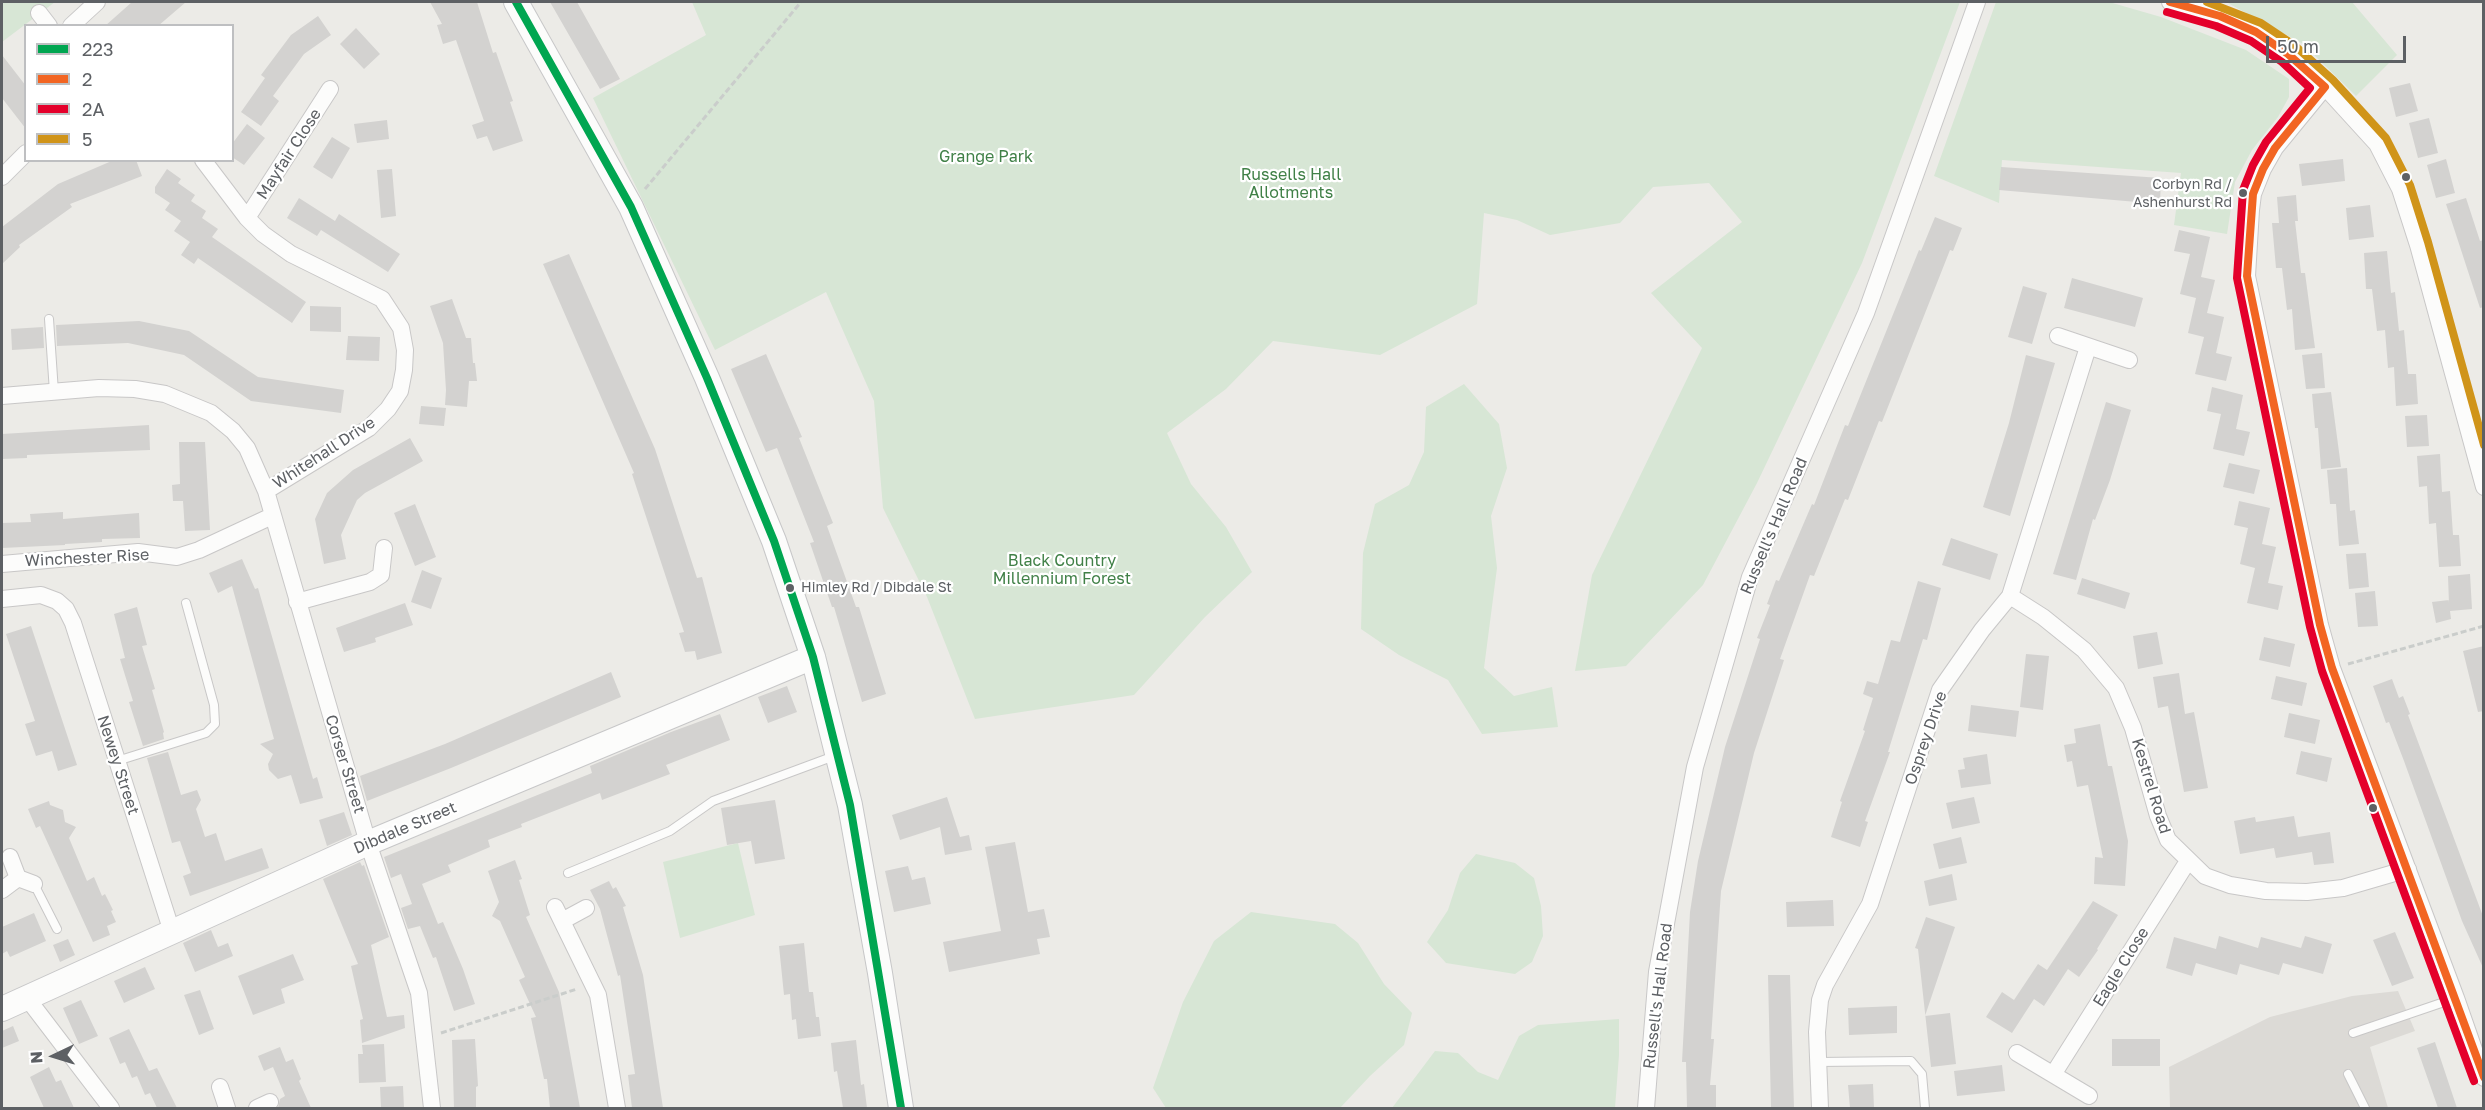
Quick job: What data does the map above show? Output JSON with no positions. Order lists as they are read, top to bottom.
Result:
{
  "streets": {
    "main road": ["Dibdale Street"],
    "street": [
      "Mayfair Close",
      "Whitehall Drive",
      "Russell's Hall Road",
      "Winchester Rise",
      "Osprey Drive",
      "Corser Street",
      "Newey Street",
      "Kestrel Road",
      "Eagle Close"
    ]
  },
  "crossings": [
    ["Mayfair Close", "Whitehall Drive"],
    ["Whitehall Drive", "Corser Street"],
    ["Winchester Rise", "Corser Street"],
    ["Osprey Drive", "Kestrel Road"],
    ["Corser Street", "Dibdale Street"],
    ["Newey Street", "Dibdale Street"],
    ["Kestrel Road", "Eagle Close"]
  ],
  "parks": ["Grange Park", "Russells Hall Allotments", "Black Country Millennium Forest"],
  "places": ["Corbyn Rd / Ashenhurst Rd", "Himley Rd / Dibdale St"],
  "lines": [
    "transit line 223",
    "transit line 2",
    "transit line 5",
    "transit line 2A"
  ],
  "legend": [
    "223",
    "2",
    "2A",
    "5"
  ],
  "scale_bar": "50 m",
  "north": "left"
}
